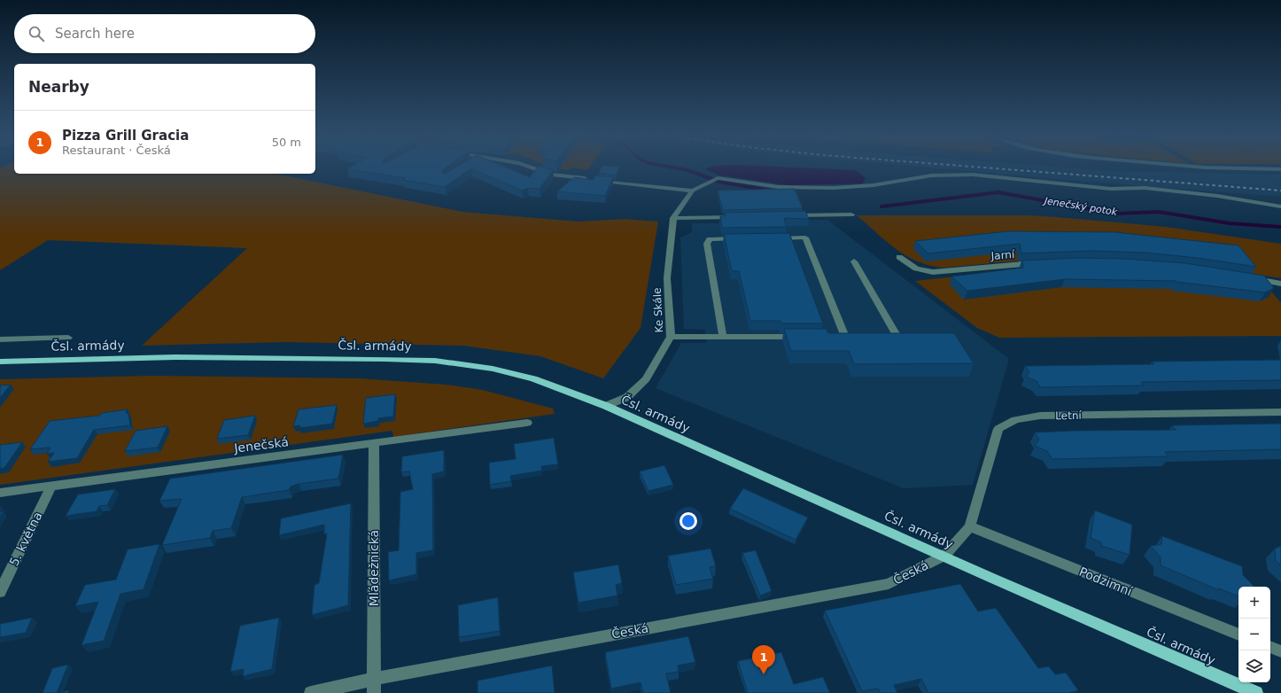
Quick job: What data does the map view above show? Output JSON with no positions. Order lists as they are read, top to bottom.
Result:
{
  "streets": {
    "main road": ["Čsl. armády"],
    "street": [
      "Jarní",
      "Ke Skále",
      "Letní",
      "Jenečská",
      "5. května",
      "Mládežnická",
      "Česká",
      "Podzimní"
    ]
  },
  "crossings": [
    ["Ke Skále", "Čsl. armády"],
    ["Čsl. armády", "Letní"],
    ["Čsl. armády", "Česká"],
    ["Letní", "Česká"],
    ["Letní", "Podzimní"],
    ["Jenečská", "5. května"],
    ["Jenečská", "Mládežnická"],
    ["Mládežnická", "Česká"]
  ],
  "water": ["Jenečský potok"],
  "page": {
    "search": "Search here",
    "heading": "Nearby",
    "list": [
      {
        "mark": "1",
        "name": "Pizza Grill Gracia",
        "note": "Restaurant · Česká",
        "value": "50 m"
      }
    ],
    "map_buttons": ["+", "−"],
    "pins": "1"
  }
}
